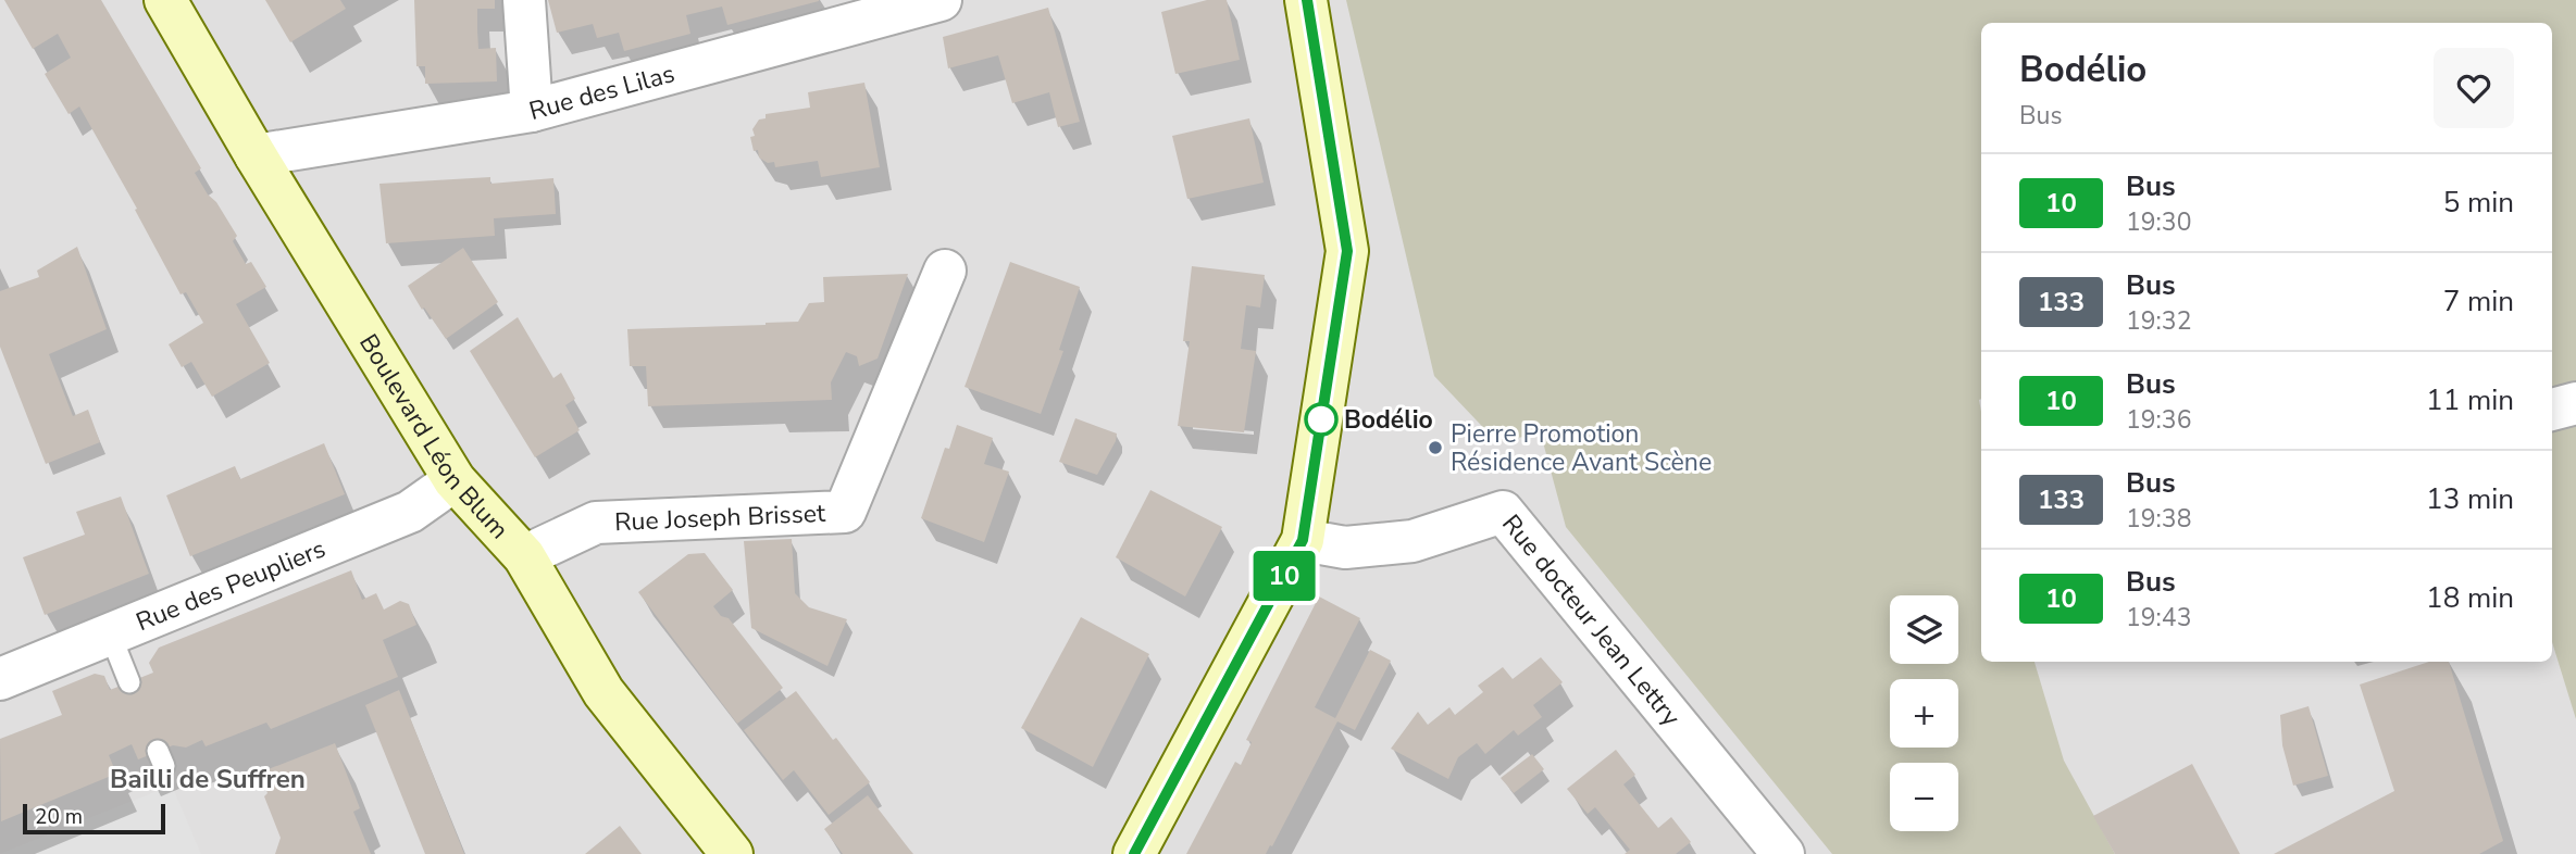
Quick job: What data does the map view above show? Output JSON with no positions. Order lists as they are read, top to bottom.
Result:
{
  "streets": {
    "main road": ["Boulevard Léon Blum"],
    "street": [
      "Rue des Lilas",
      "Rue Joseph Brisset",
      "Rue des Peupliers",
      "Rue docteur Jean Lettry"
    ]
  },
  "crossings": [
    ["Rue des Lilas", "Boulevard Léon Blum"],
    ["Boulevard Léon Blum", "Rue Joseph Brisset"],
    ["Boulevard Léon Blum", "Rue des Peupliers"]
  ],
  "districts": ["Bailli de Suffren"],
  "places": ["Bodélio", "Pierre Promotion Résidence Avant Scène"],
  "lines": ["bus line 10"],
  "scale_bar": "20 m",
  "page": {
    "on_map": "10",
    "heading": ["Bodélio", "Bus"],
    "list": [
      {
        "mark": "10",
        "name": "Bus",
        "note": "19:30",
        "value": "5 min"
      },
      {
        "mark": "133",
        "name": "Bus",
        "note": "19:32",
        "value": "7 min"
      },
      {
        "mark": "10",
        "name": "Bus",
        "note": "19:36",
        "value": "11 min"
      },
      {
        "mark": "133",
        "name": "Bus",
        "note": "19:38",
        "value": "13 min"
      },
      {
        "mark": "10",
        "name": "Bus",
        "note": "19:43",
        "value": "18 min"
      }
    ],
    "map_buttons": ["+", "−"],
    "scale": "20 m"
  }
}
